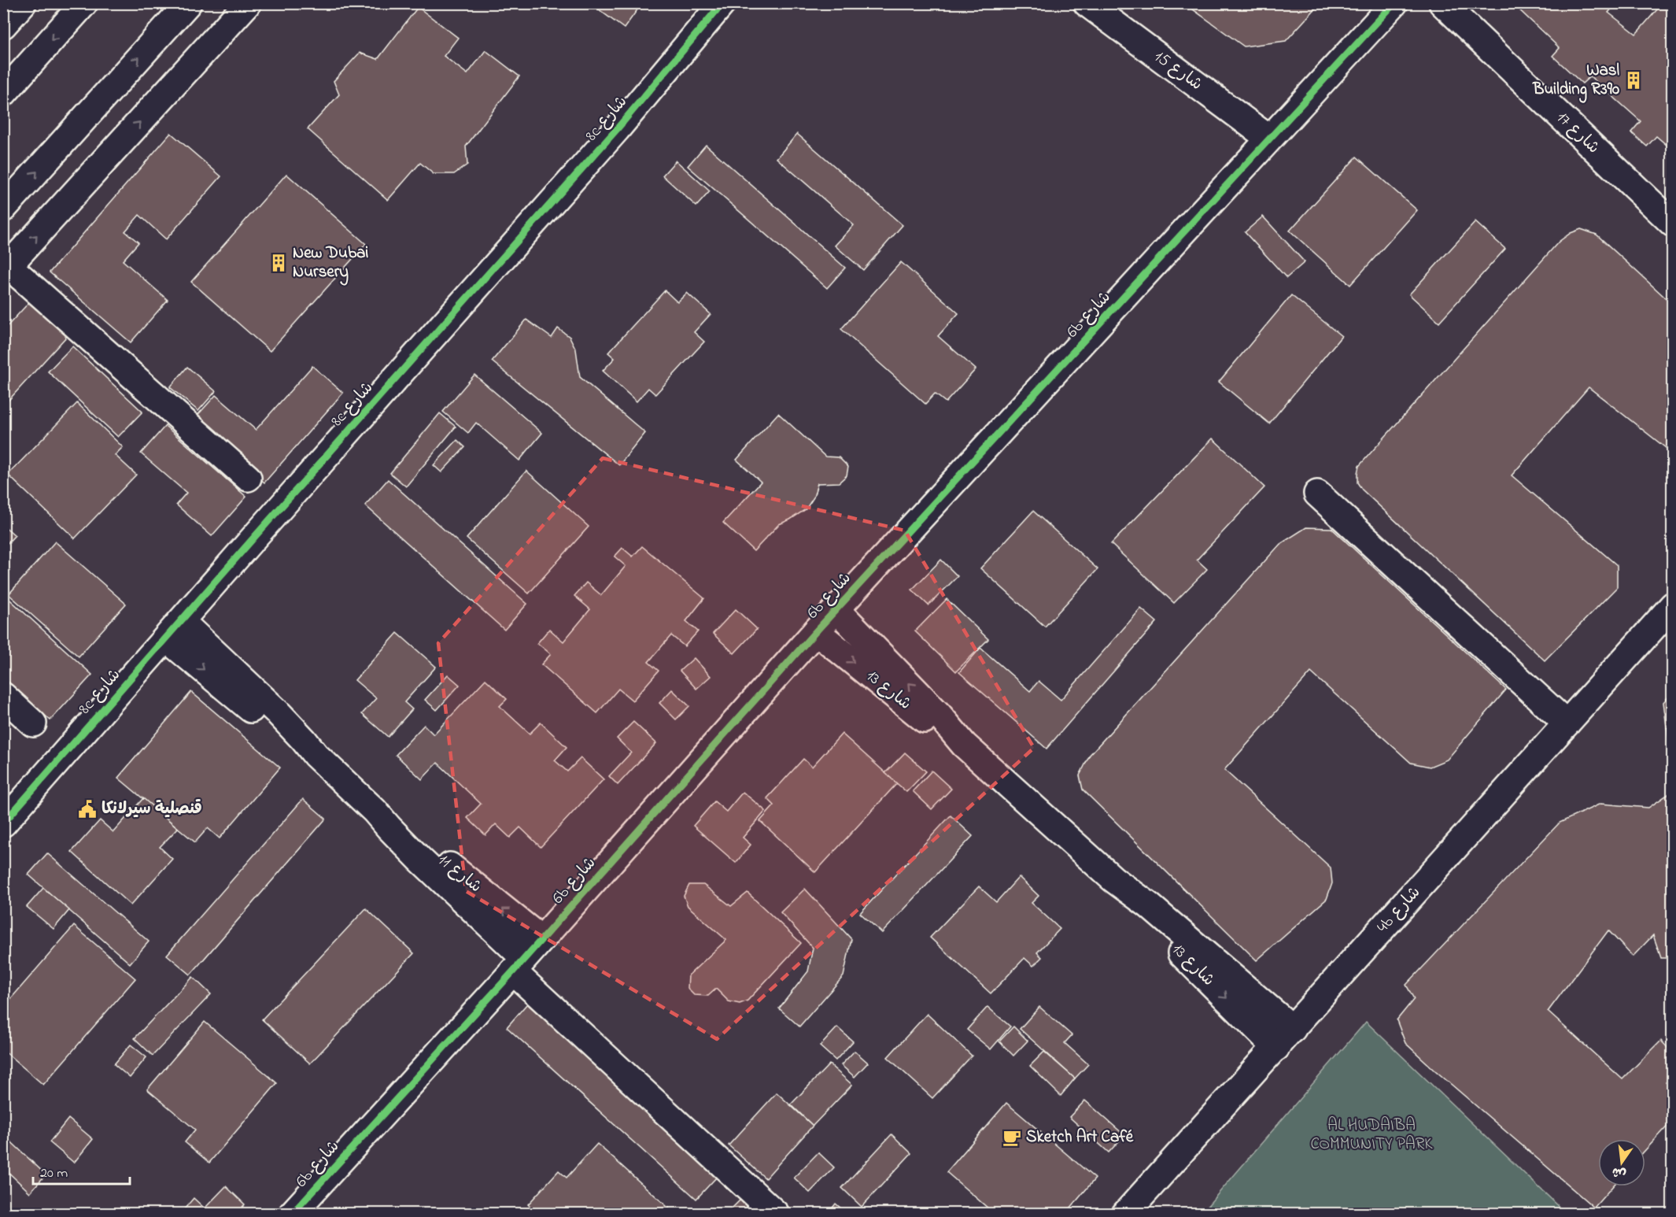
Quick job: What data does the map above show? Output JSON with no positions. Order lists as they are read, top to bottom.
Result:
{
  "streets": {
    "street": [
      "شارع 15",
      "8c شارع",
      "شارع 17",
      "6b شارع",
      "شارع 13",
      "شارع 11",
      "4b شارع"
    ]
  },
  "crossings": [
    ["شارع 15", "6b شارع"],
    ["8c شارع", "شارع 11"],
    ["6b شارع", "شارع 13"],
    ["6b شارع", "شارع 11"],
    ["شارع 13", "4b شارع"]
  ],
  "parks": ["AL HUDAIBA COMMUNITY PARK"],
  "places": {
    "building": ["Wasl Building R390", "New Dubai Nursery"],
    "public building": ["قنصلية سيرلانكا"],
    "cafe": ["Sketch Art Café"]
  },
  "scale_bar": "20 m",
  "north": "bottom"
}
